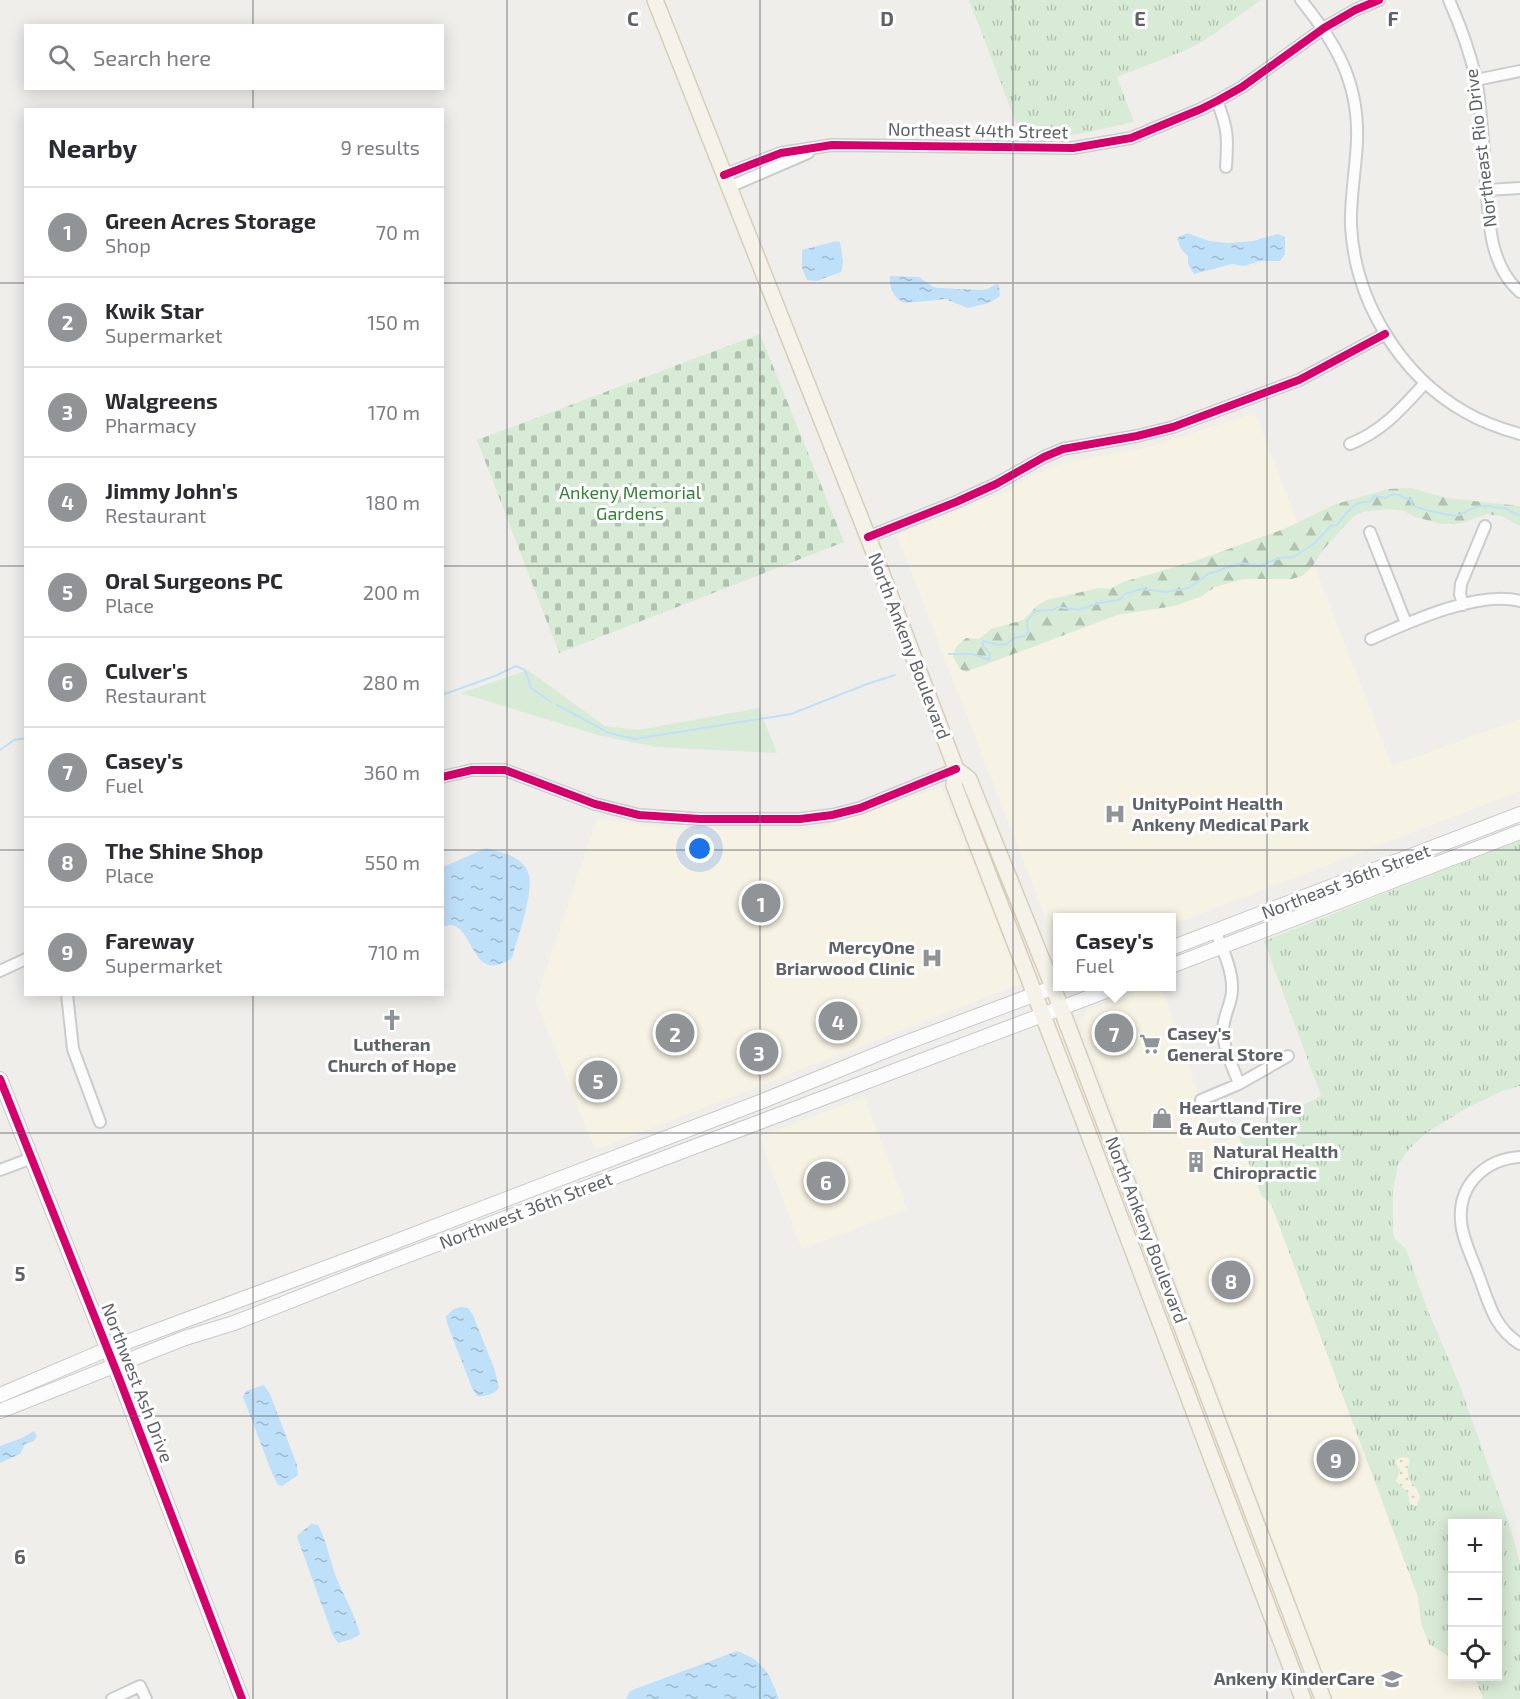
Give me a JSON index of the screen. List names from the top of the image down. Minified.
{"streets":{"main road":["North Ankeny Boulevard","Northeast 36th Street","Northwest 36th Street","Northwest Ash Drive"],"street":["Northeast 44th Street","Northeast Rio Drive"]},"crossings":[["Northeast 44th Street","North Ankeny Boulevard"],["North Ankeny Boulevard","Northwest 36th Street"],["Northwest 36th Street","Northwest Ash Drive"]],"parks":["Ankeny Memorial Gardens"],"places":{"hospital":["UnityPoint Health Ankeny Medical Park","MercyOne Briarwood Clinic"],"church":["Lutheran Church of Hope"],"supermarket":["Casey's General Store"],"shop":["Heartland Tire & Auto Center"],"building":["Natural Health Chiropractic"],"school or university":["Ankeny KinderCare"]},"page":{"search":"Search here","heading":["Nearby","9 results"],"list":[{"mark":"1","name":"Green Acres Storage","note":"Shop","value":"70 m"},{"mark":"2","name":"Kwik Star","note":"Supermarket","value":"150 m"},{"mark":"3","name":"Walgreens","note":"Pharmacy","value":"170 m"},{"mark":"4","name":"Jimmy John's","note":"Restaurant","value":"180 m"},{"mark":"5","name":"Oral Surgeons PC","note":"Place","value":"200 m"},{"mark":"6","name":"Culver's","note":"Restaurant","value":"280 m"},{"mark":"7","name":"Casey's","note":"Fuel","value":"360 m"},{"mark":"8","name":"The Shine Shop","note":"Place","value":"550 m"},{"mark":"9","name":"Fareway","note":"Supermarket","value":"710 m"}],"pins":["1","4","2","7","3","5","6","8","9"],"popup":["Casey's","Fuel"],"map_buttons":["+","−"]},"grid":{"columns":["C","D","E","F"],"rows":["5","6"]}}
